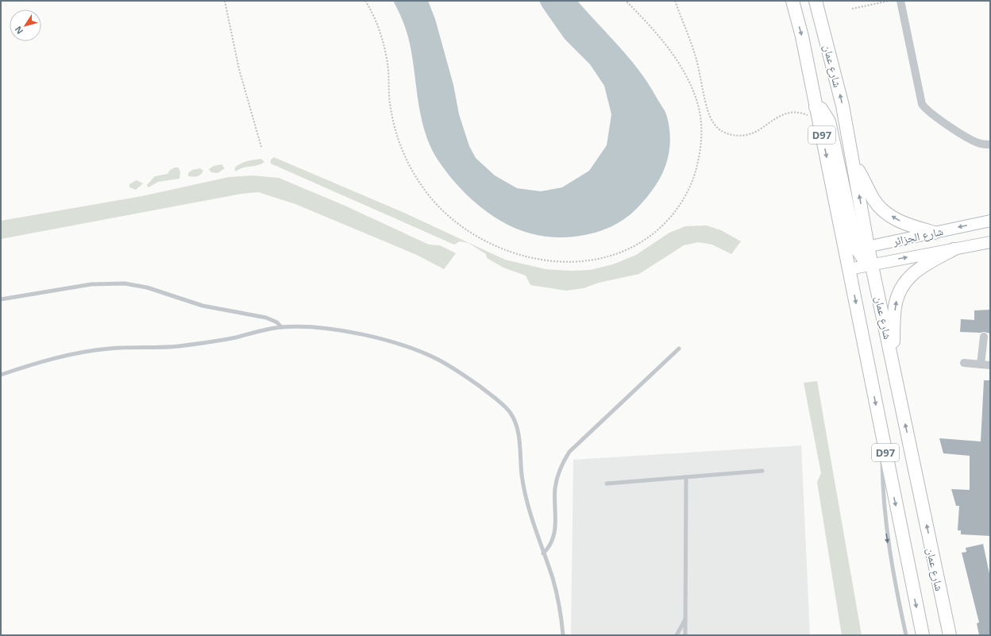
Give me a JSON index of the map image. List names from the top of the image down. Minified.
{"streets":{"main road":["شارع عمان","D97","شارع الجزائر"]},"crossings":[["شارع عمان","شارع الجزائر"]],"north":"bottom left"}
